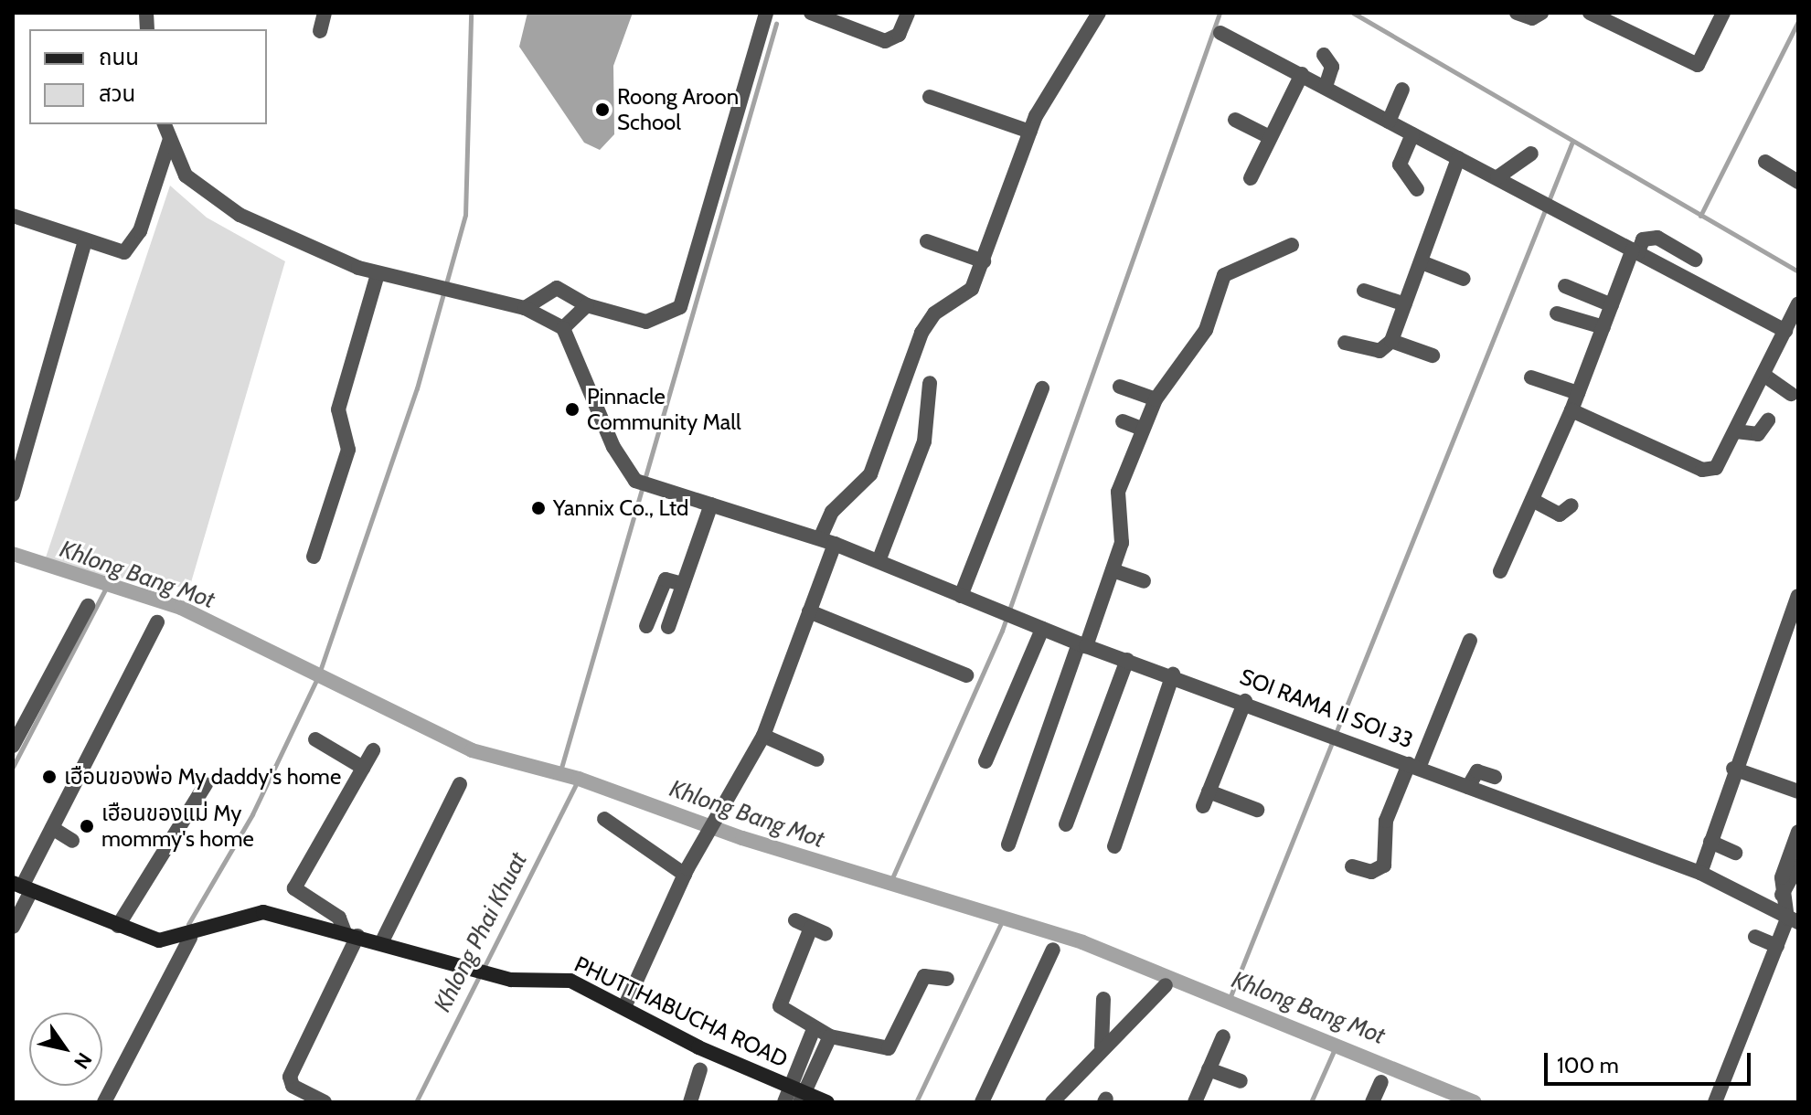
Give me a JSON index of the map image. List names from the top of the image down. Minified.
{"streets":{"main road":["PHUTTHABUCHA ROAD"],"street":["SOI RAMA II SOI 33"]},"water":["Khlong Bang Mot","Khlong Phai Khuat"],"places":["Roong Aroon School","Pinnacle Community Mall","Yannix Co., Ltd","เฮือนของพ่อ My daddy's home","เฮือนของแม่ My mommy's home"],"legend":["ถนน","สวน"],"scale_bar":"100 m","north":"bottom right"}
